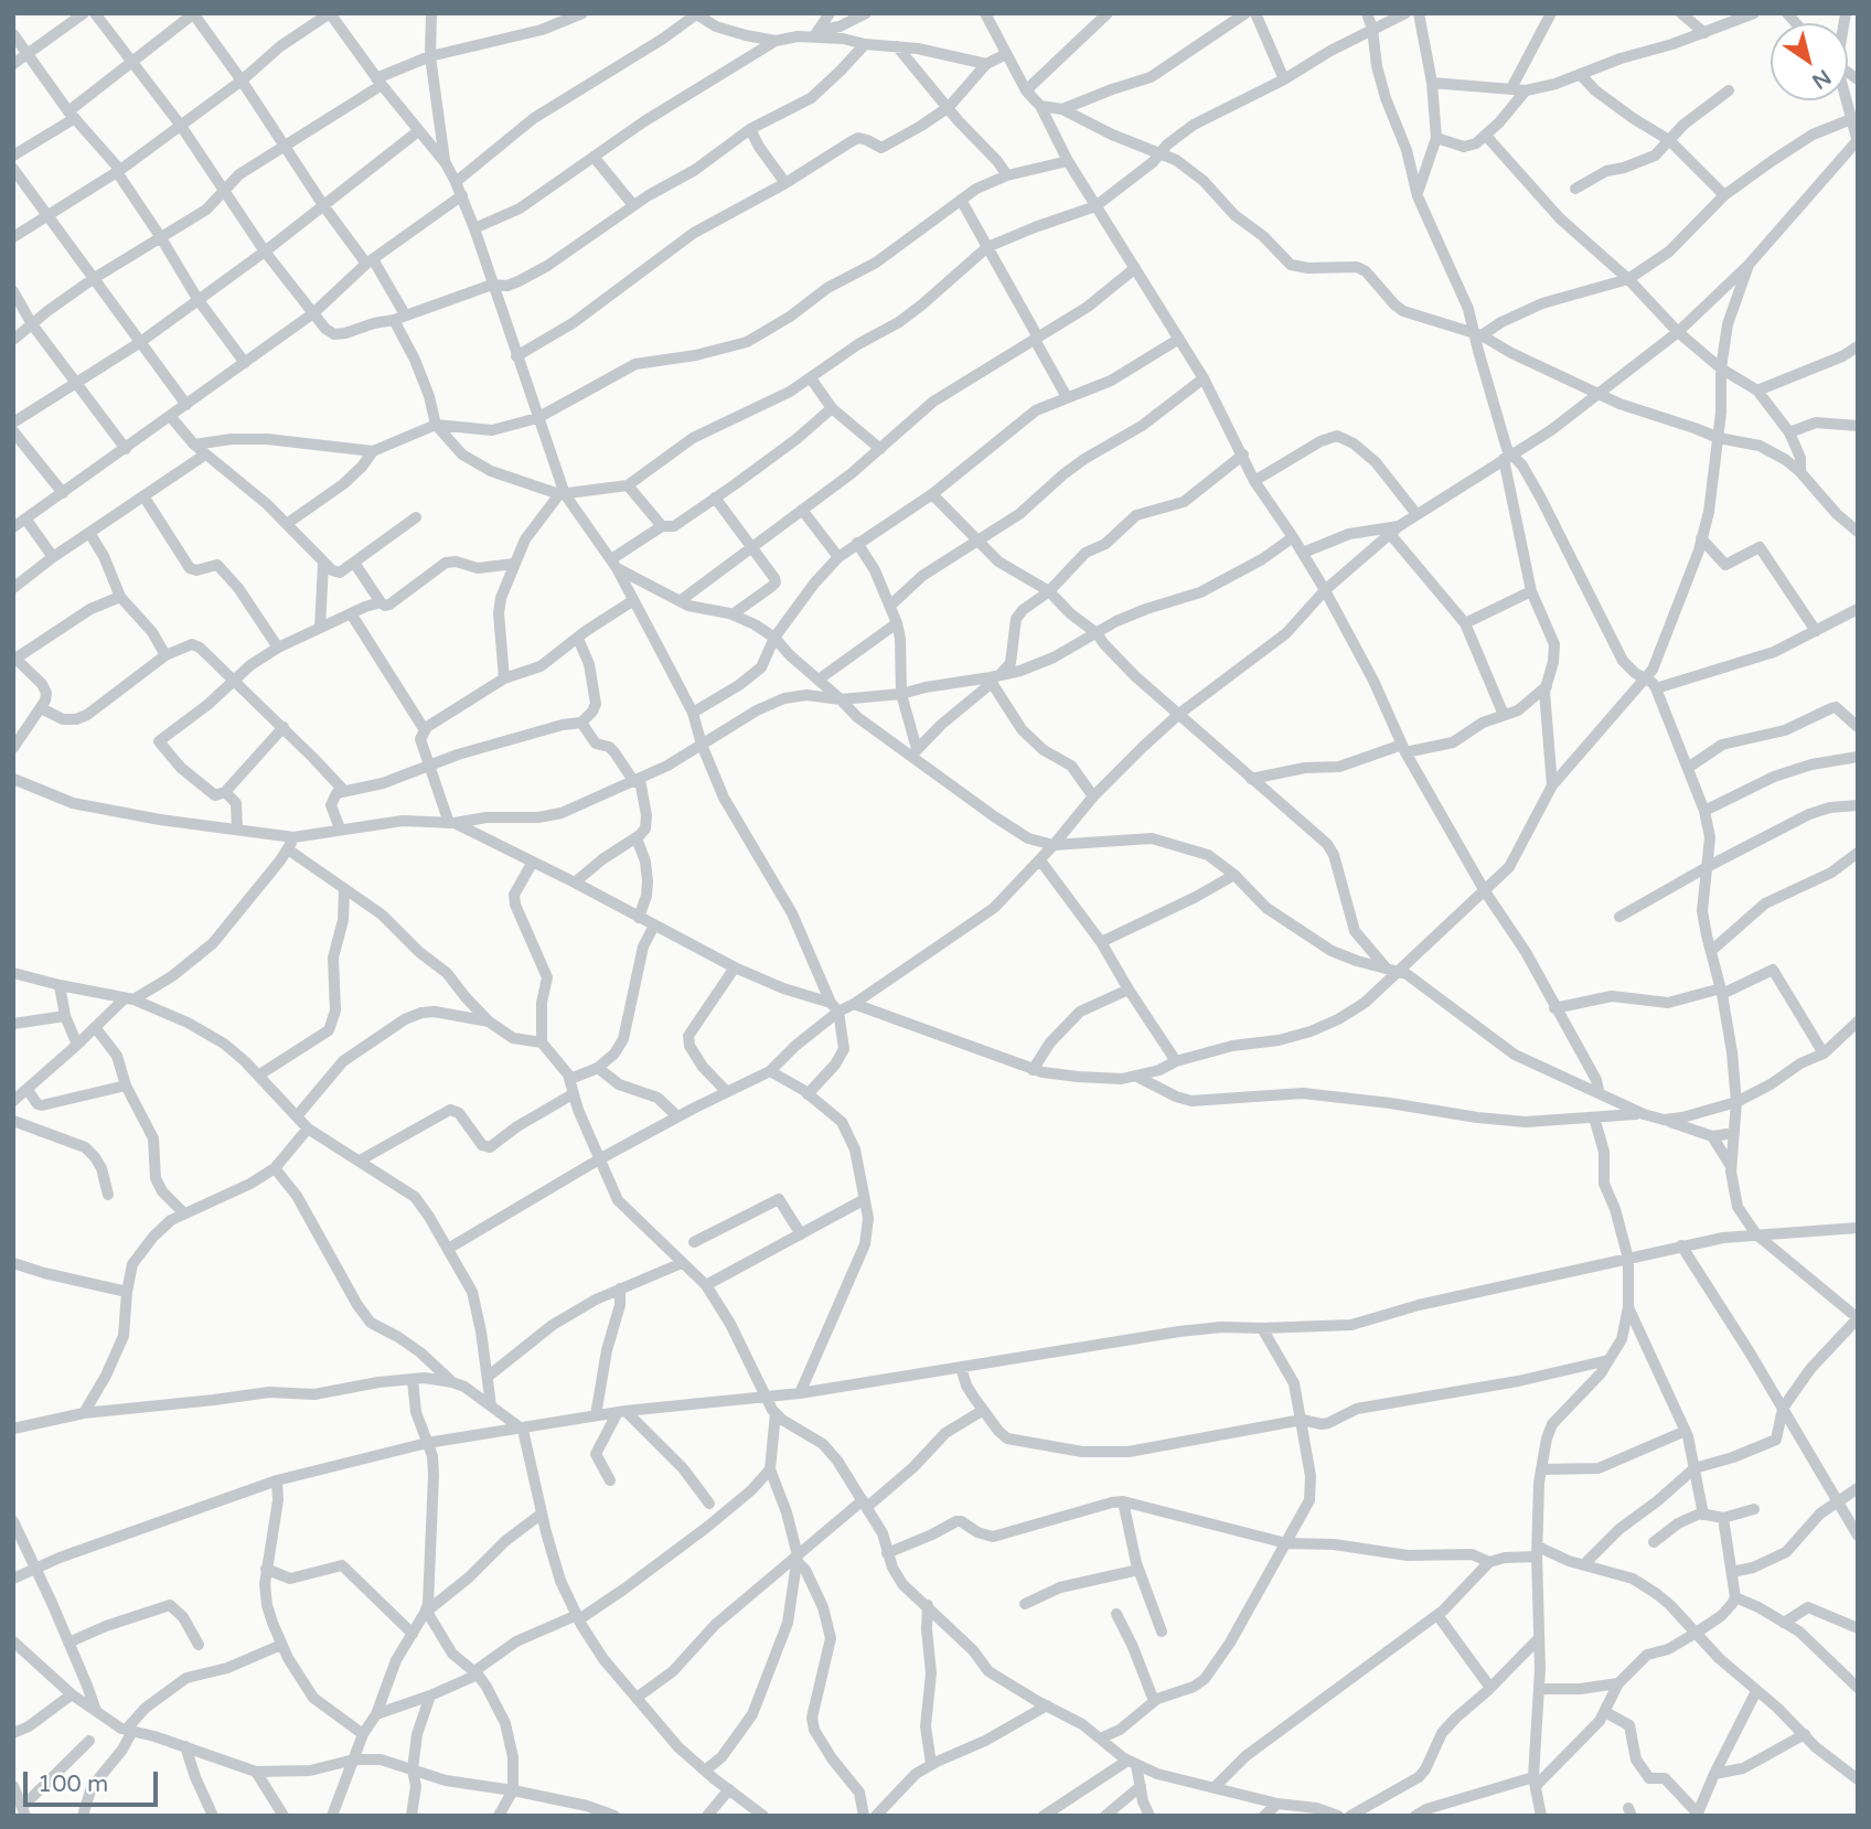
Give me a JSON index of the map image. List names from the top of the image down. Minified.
{"scale_bar":"100 m","north":"bottom right"}
